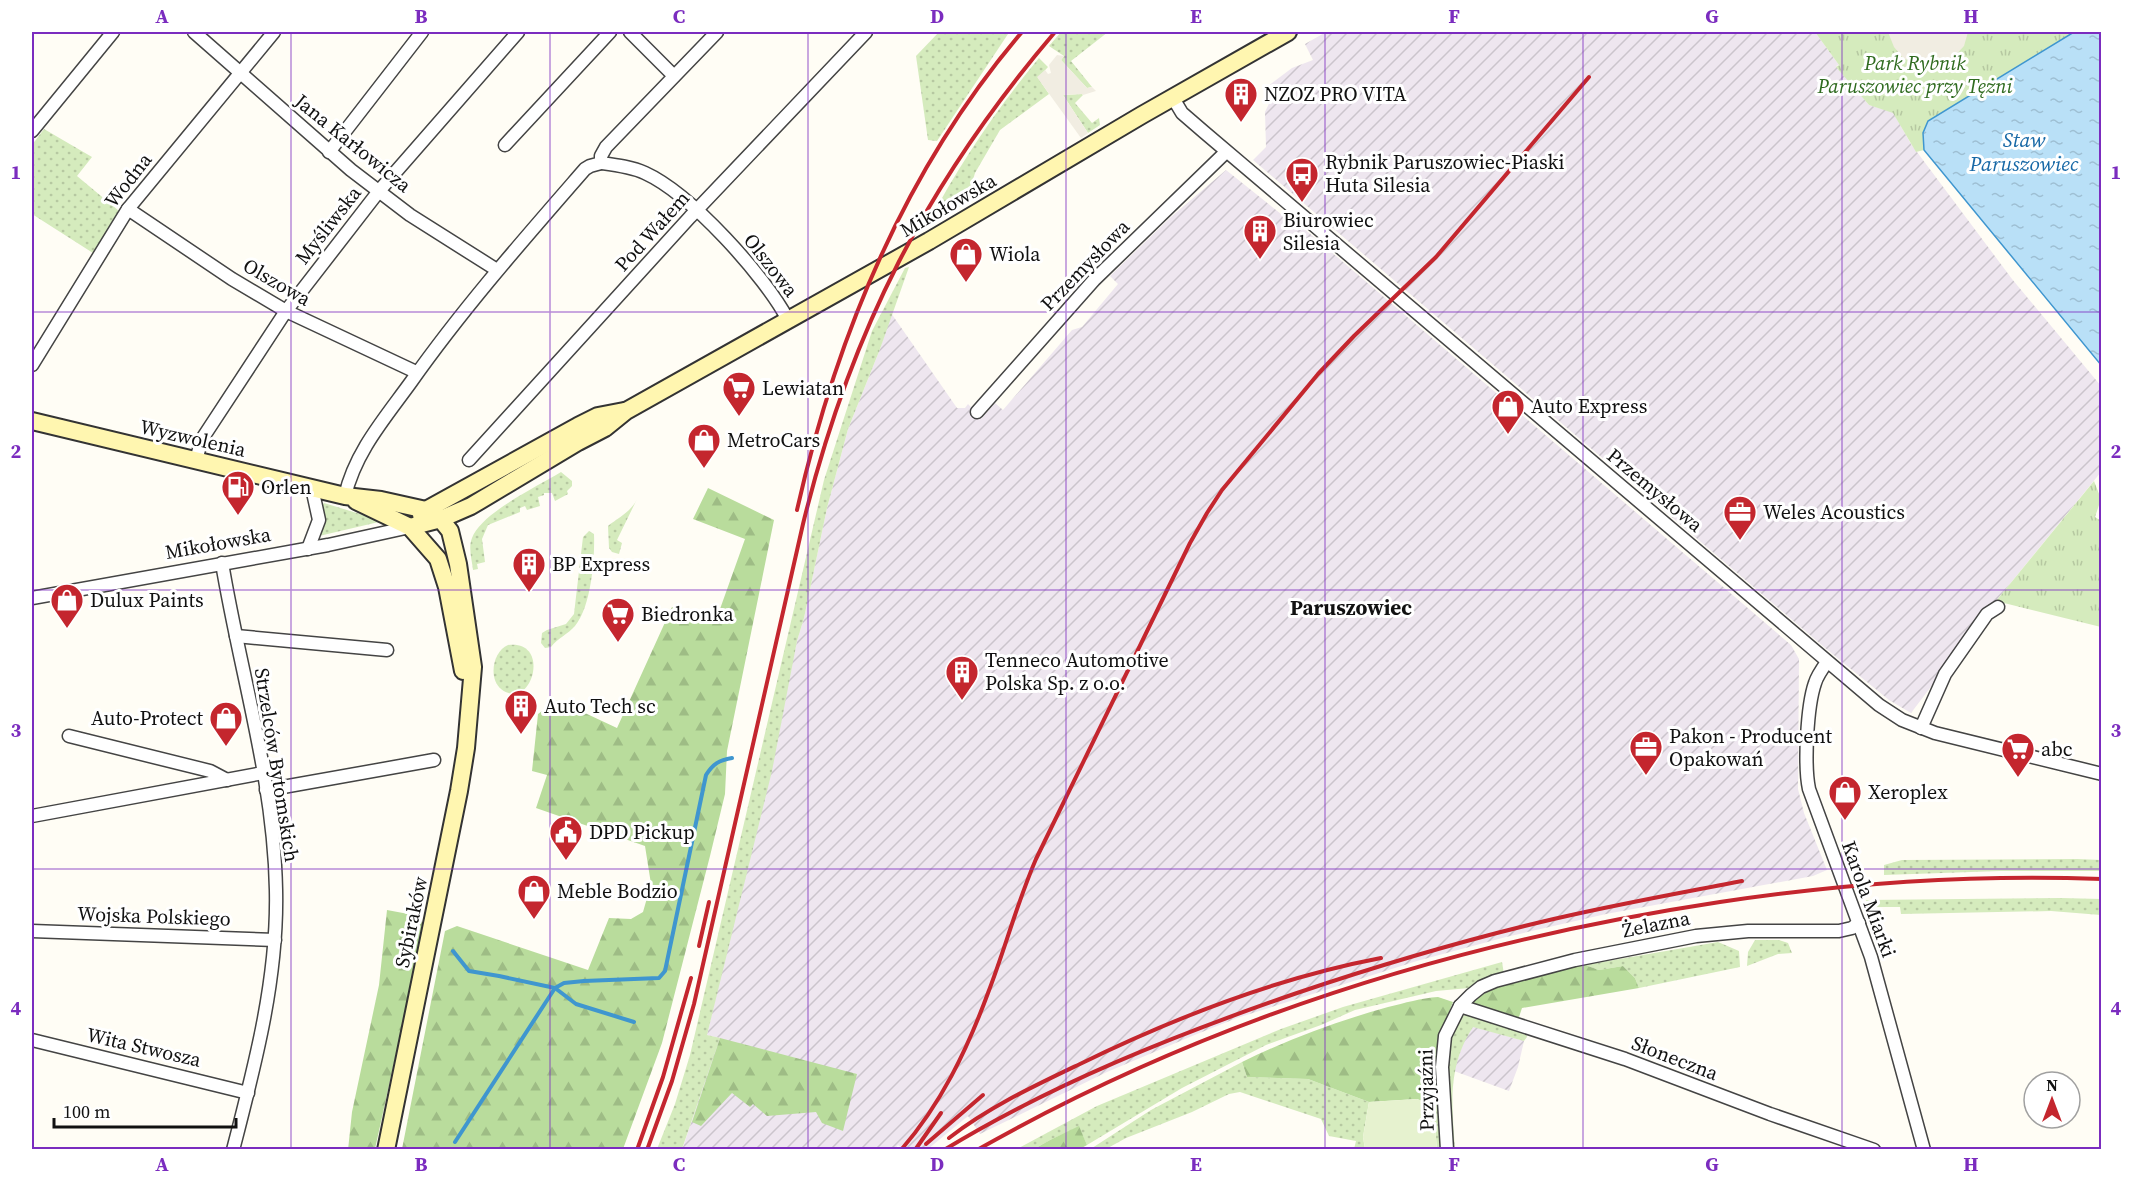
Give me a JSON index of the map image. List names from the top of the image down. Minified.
{"streets":{"main road":["Mikołowska","Wyzwolenia","Sybiraków"],"street":["Jana Karłowicza","Wodna","Myśliwska","Pod Wałem","Olszowa","Przemysłowa","Strzelców Bytomskich","Karola Miarki","Wojska Polskiego","Żelazna","Wita Stwosza","Słoneczna","Przyjaźni"]},"crossings":[["Jana Karłowicza","Wodna"],["Jana Karłowicza","Myśliwska"],["Wodna","Olszowa"],["Mikołowska","Olszowa"],["Mikołowska","Przemysłowa"],["Mikołowska","Wyzwolenia"],["Mikołowska","Strzelców Bytomskich"],["Mikołowska","Sybiraków"],["Myśliwska","Olszowa"],["Myśliwska","Wyzwolenia"],["Pod Wałem","Olszowa"],["Przemysłowa","Karola Miarki"],["Wyzwolenia","Sybiraków"],["Strzelców Bytomskich","Wojska Polskiego"],["Strzelców Bytomskich","Wita Stwosza"],["Karola Miarki","Żelazna"],["Żelazna","Słoneczna"],["Żelazna","Przyjaźni"],["Słoneczna","Przyjaźni"]],"districts":["Paruszowiec"],"water":["Staw Paruszowiec"],"parks":["Park Rybnik Paruszowiec przy Tężni"],"places":{"building":["NZOZ PRO VITA","Biurowiec Silesia","BP Express","Tenneco Automotive Polska Sp. z o.o.","Auto Tech sc"],"bus stop":["Rybnik Paruszowiec-Piaski Huta Silesia"],"shop":["Wiola","Auto Express","MetroCars","Dulux Paints","Auto-Protect","Xeroplex","Meble Bodzio"],"supermarket":["Lewiatan","Biedronka","abc"],"fuel station":["Orlen"],"office":["Weles Acoustics","Pakon - Producent Opakowań"],"public building":["DPD Pickup"]},"scale_bar":"100 m","north":"top","grid":{"columns":["A","B","C","D","E","F","G","H"],"rows":["1","2","3","4"]}}
